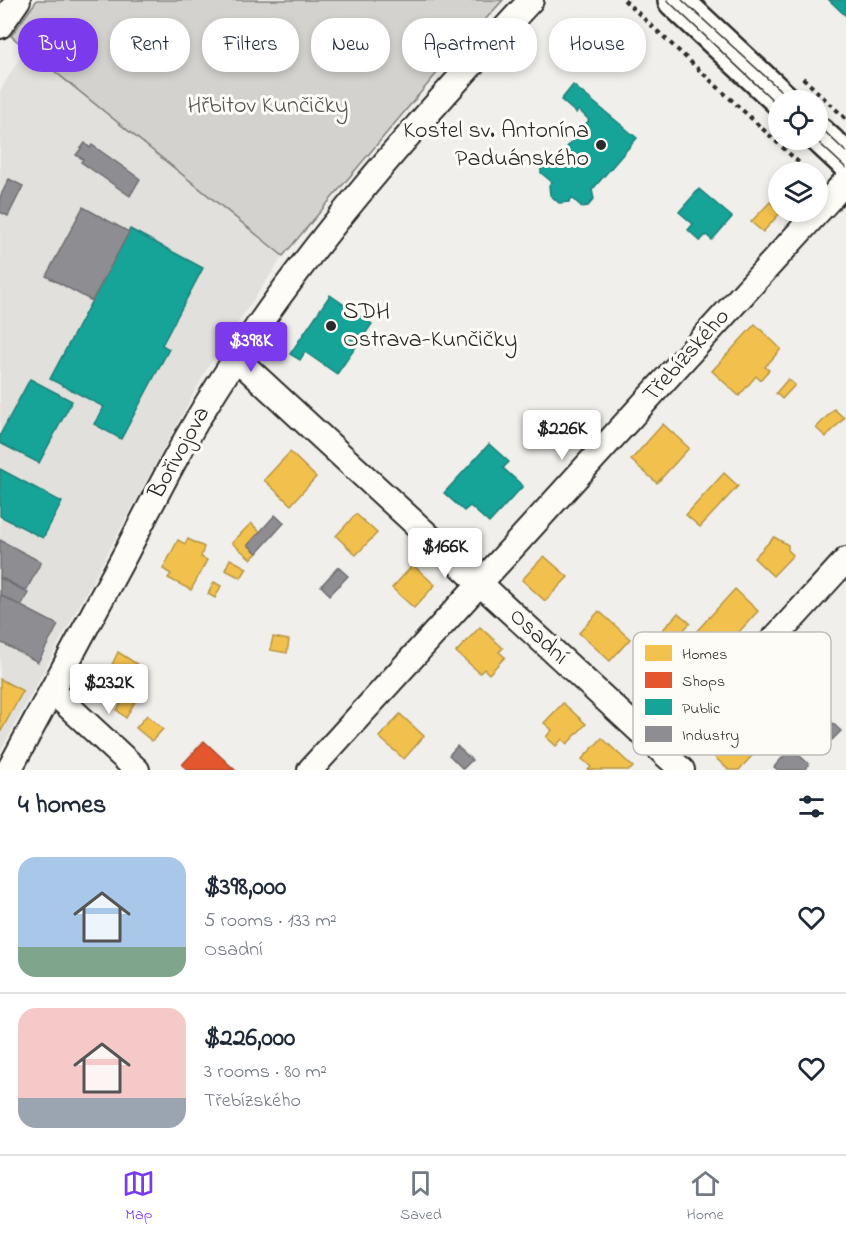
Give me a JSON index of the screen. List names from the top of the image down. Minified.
{"streets":{"street":["Třebízského","Bořivojova","Osadní"]},"crossings":[["Třebízského","Osadní"],["Bořivojova","Osadní"]],"parks":["Hřbitov Kunčičky"],"places":["Kostel sv. Antonína Paduánského","SDH Ostrava-Kunčičky"],"legend":["Homes","Shops","Public","Industry"],"page":{"chip":["Buy","Rent","Filters","New","Apartment","House"],"price":["$398K","$226K","$166K","$232K"],"heading":"4 homes","list":[{"name":"$398,000","note":"5 rooms · 133 m² · Osadní"},{"name":"$226,000","note":"3 rooms · 80 m² · Třebízského"}],"tabs":["Map","Saved","Home"]}}
